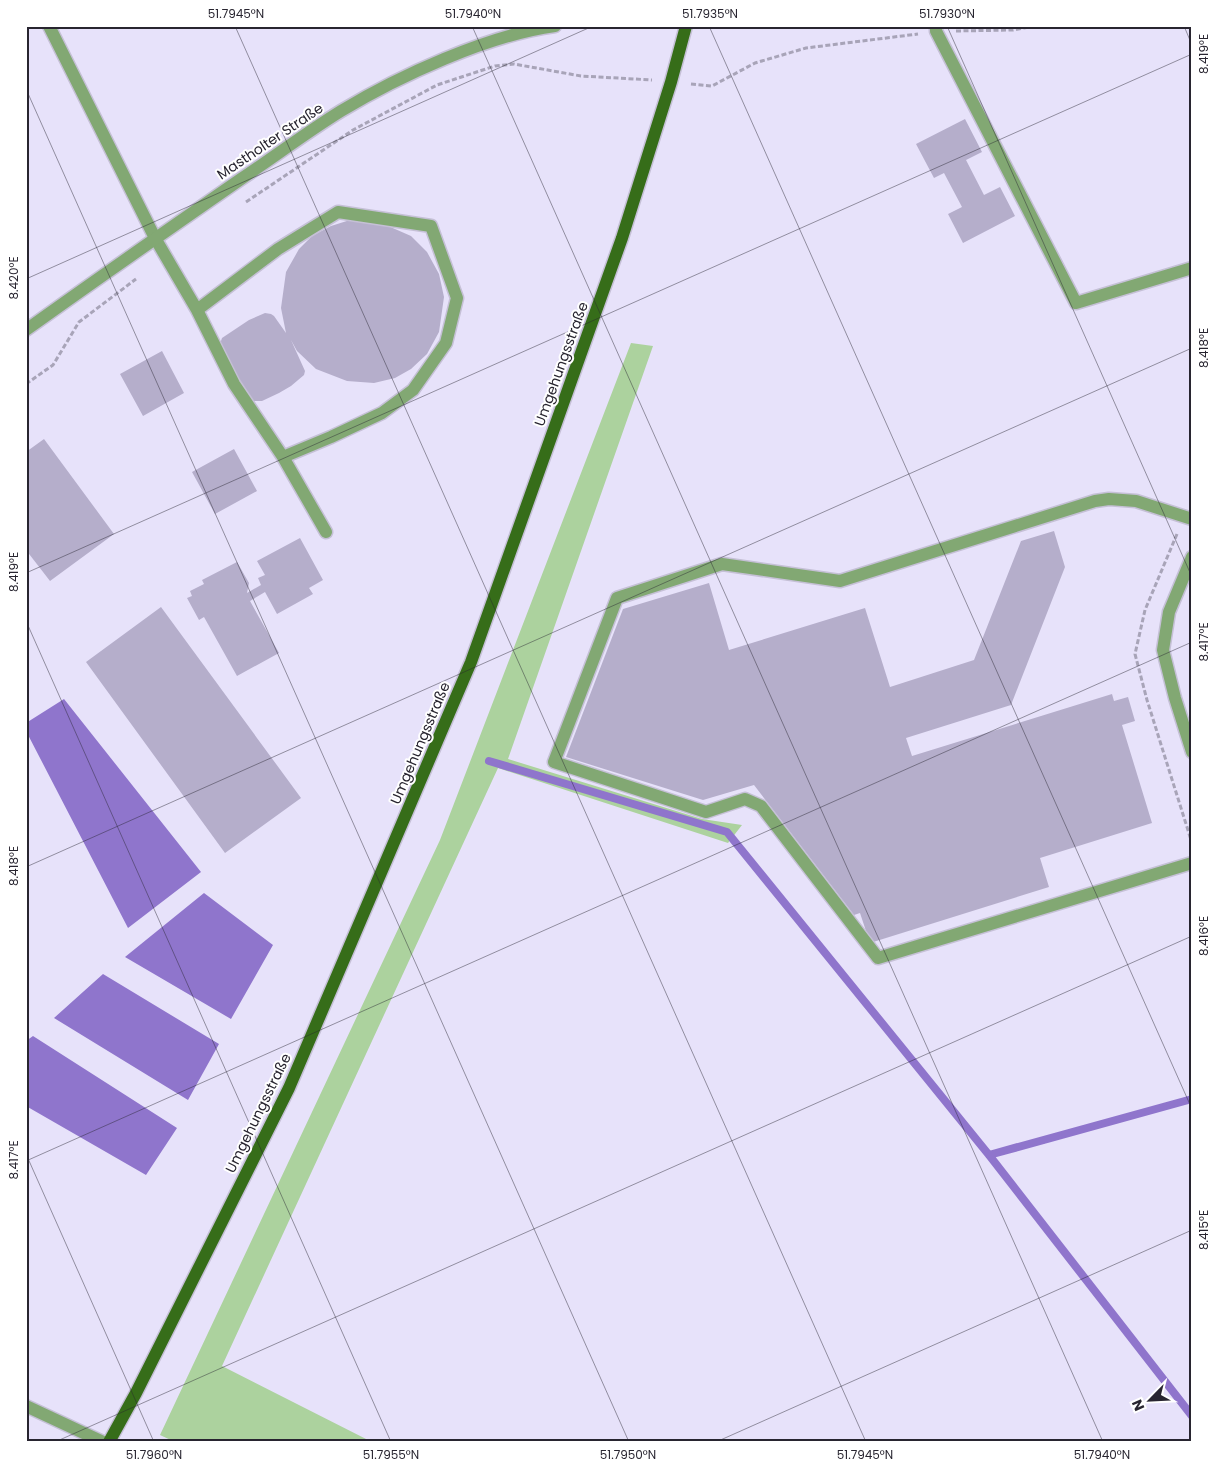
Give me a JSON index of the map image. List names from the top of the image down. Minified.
{"streets":{"main road":["Umgehungsstraße"],"street":["Mastholter Straße"]},"north":"bottom left","coordinates":["51.7945°N","51.7940°N","51.7935°N","51.7930°N","8.419°E","8.420°E","8.418°E","8.417°E","8.416°E","8.415°E","51.7960°N","51.7955°N","51.7950°N"]}
